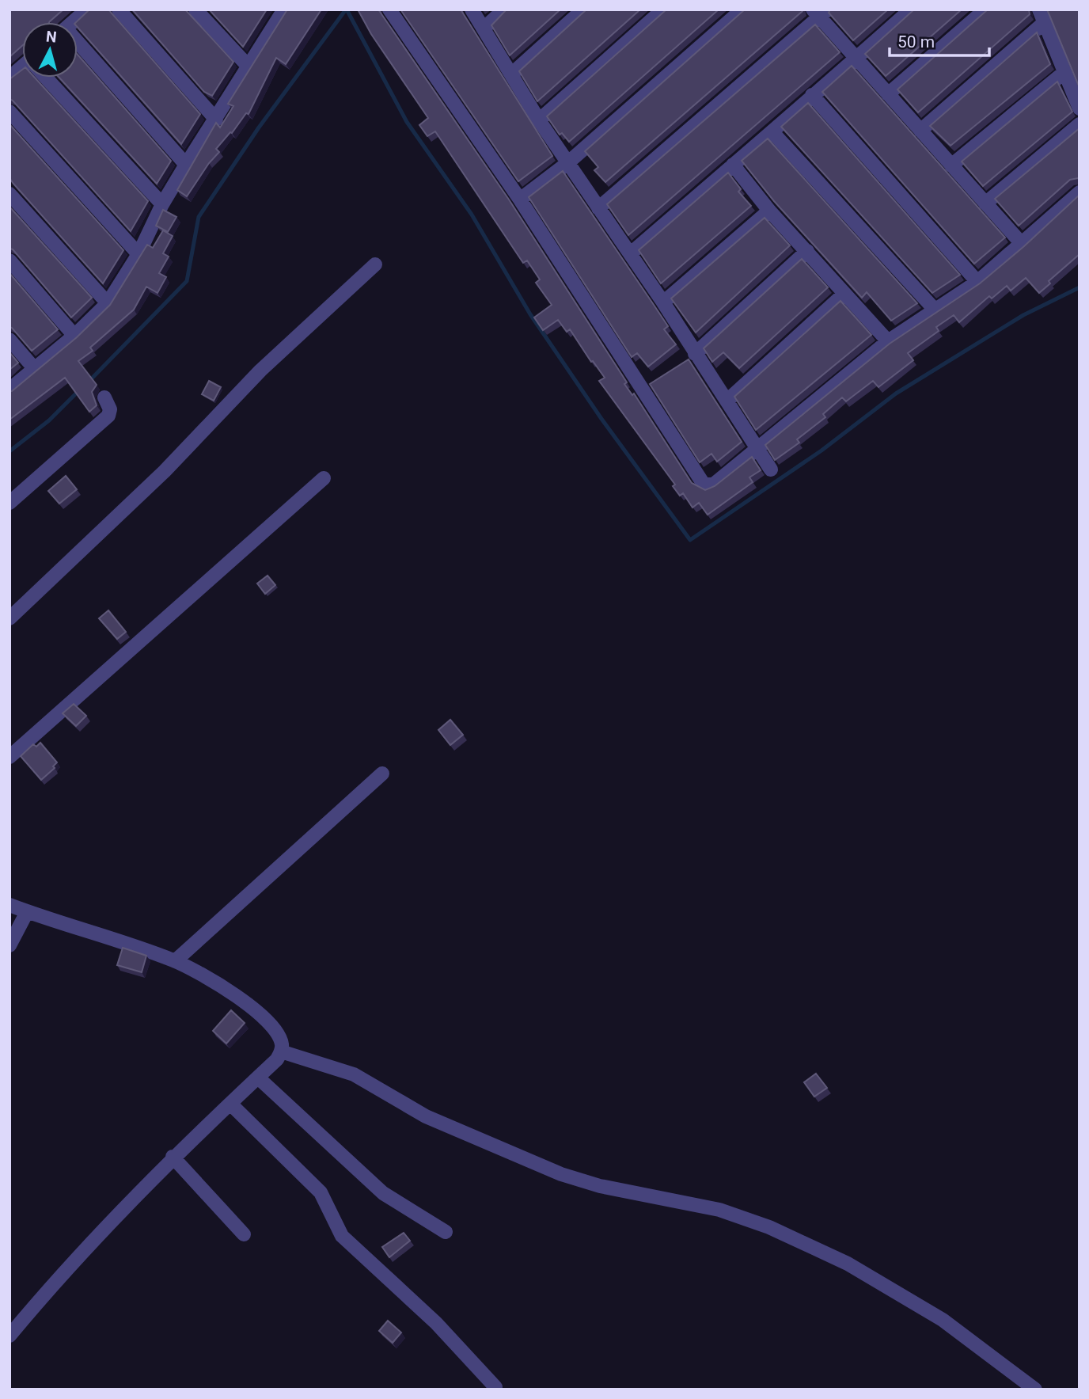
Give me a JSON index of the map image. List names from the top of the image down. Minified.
{"scale_bar":"50 m","north":"top"}
